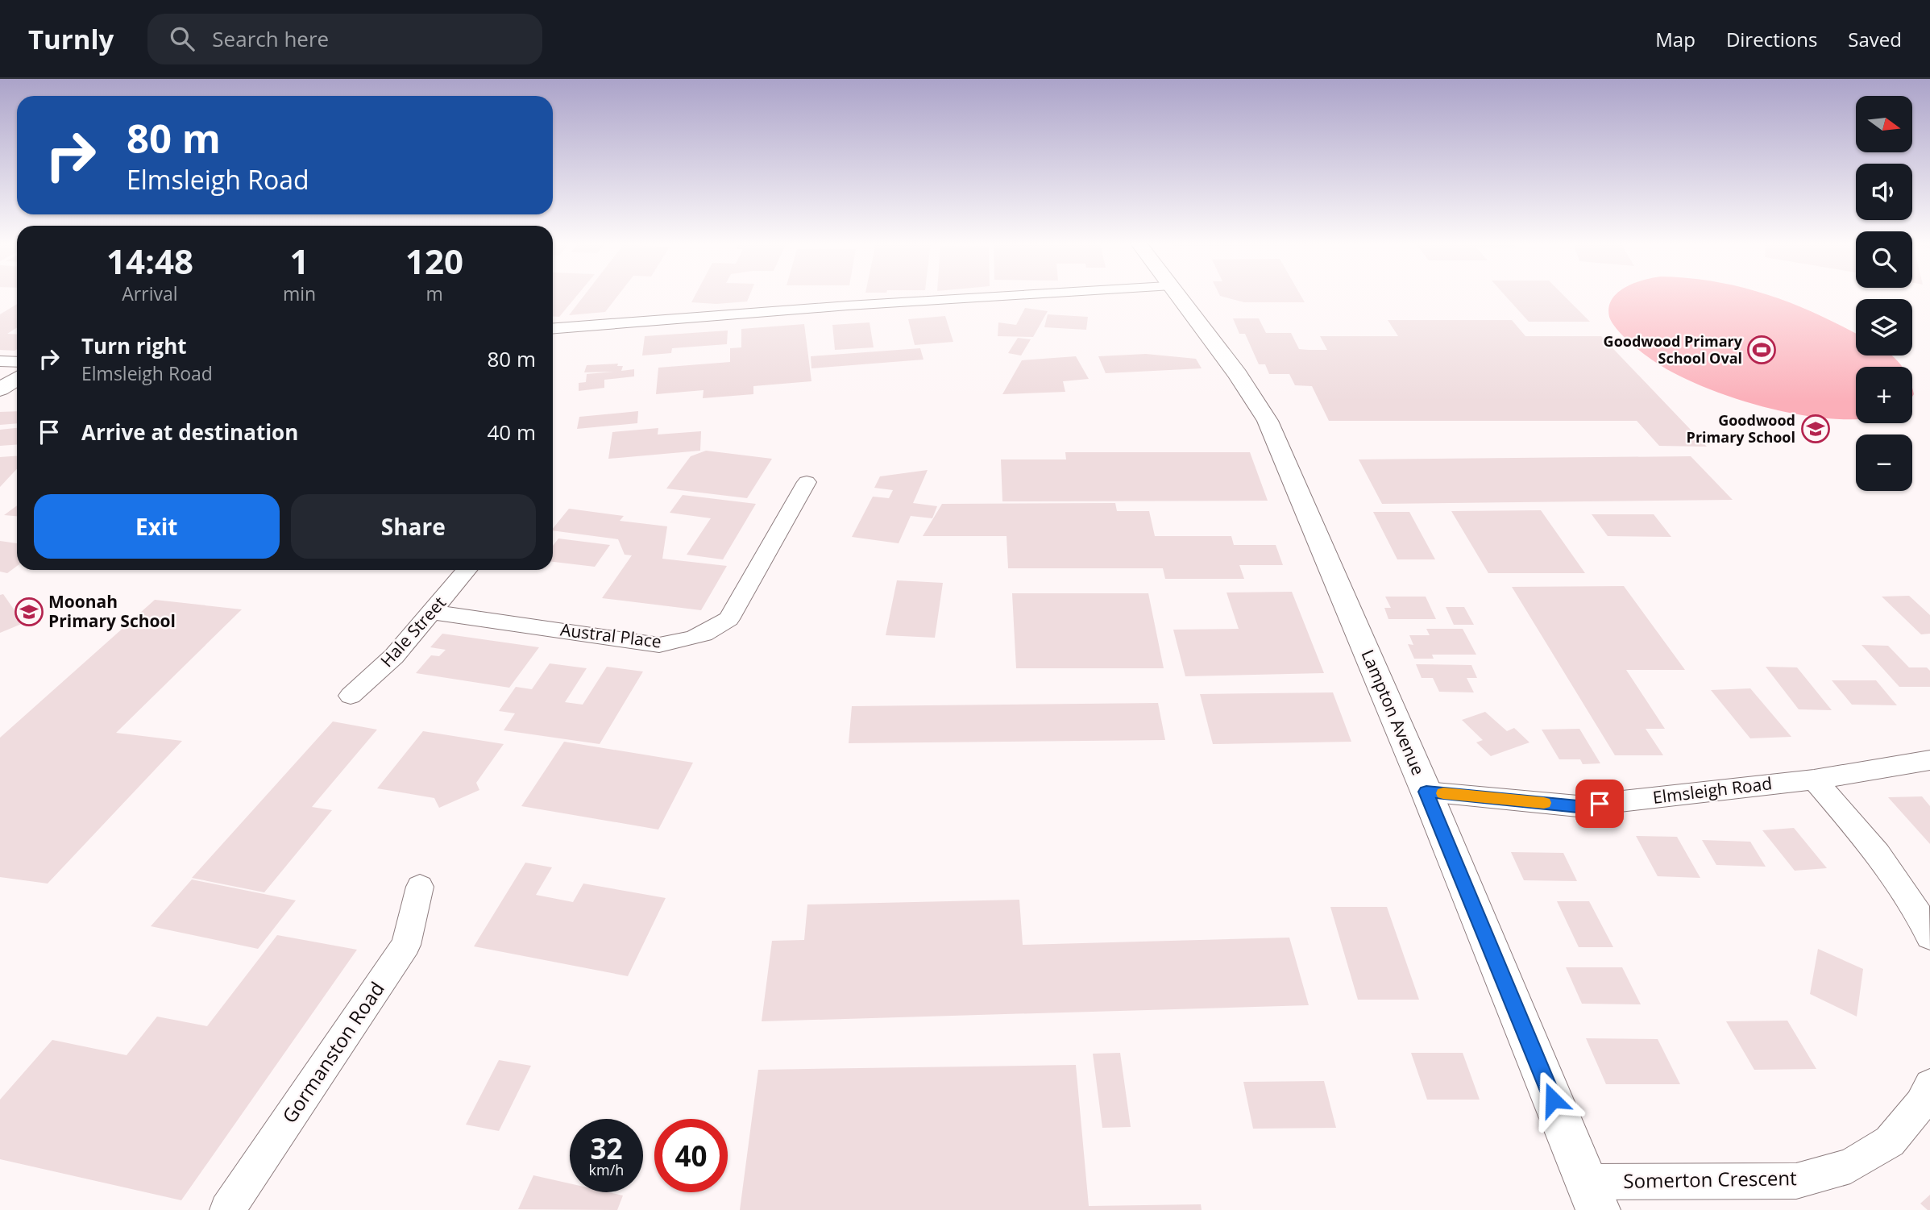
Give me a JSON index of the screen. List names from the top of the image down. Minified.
{"streets":{"street":["Hale Street","Austral Place","Lampton Avenue","Elmsleigh Road","Gormanston Road","Somerton Crescent"]},"crossings":[["Hale Street","Austral Place"],["Lampton Avenue","Elmsleigh Road"],["Lampton Avenue","Somerton Crescent"]],"places":{"sports":["Goodwood Primary School Oval"],"school or university":["Goodwood Primary School","Moonah Primary School"]},"north":"right","page":{"header":"Turnly","search":"Search here","nav":["Map","Directions","Saved"],"map_buttons":["+","−"],"turn":["80 m","Elmsleigh Road"],"eta":["14:48","Arrival","1","min","120","m"],"list":[{"name":"Turn right","note":"Elmsleigh Road","value":"80 m"},{"name":"Arrive at destination","value":"40 m"}],"buttons":["Exit","Share"],"speed":"32 km/h","limit":"40"}}
